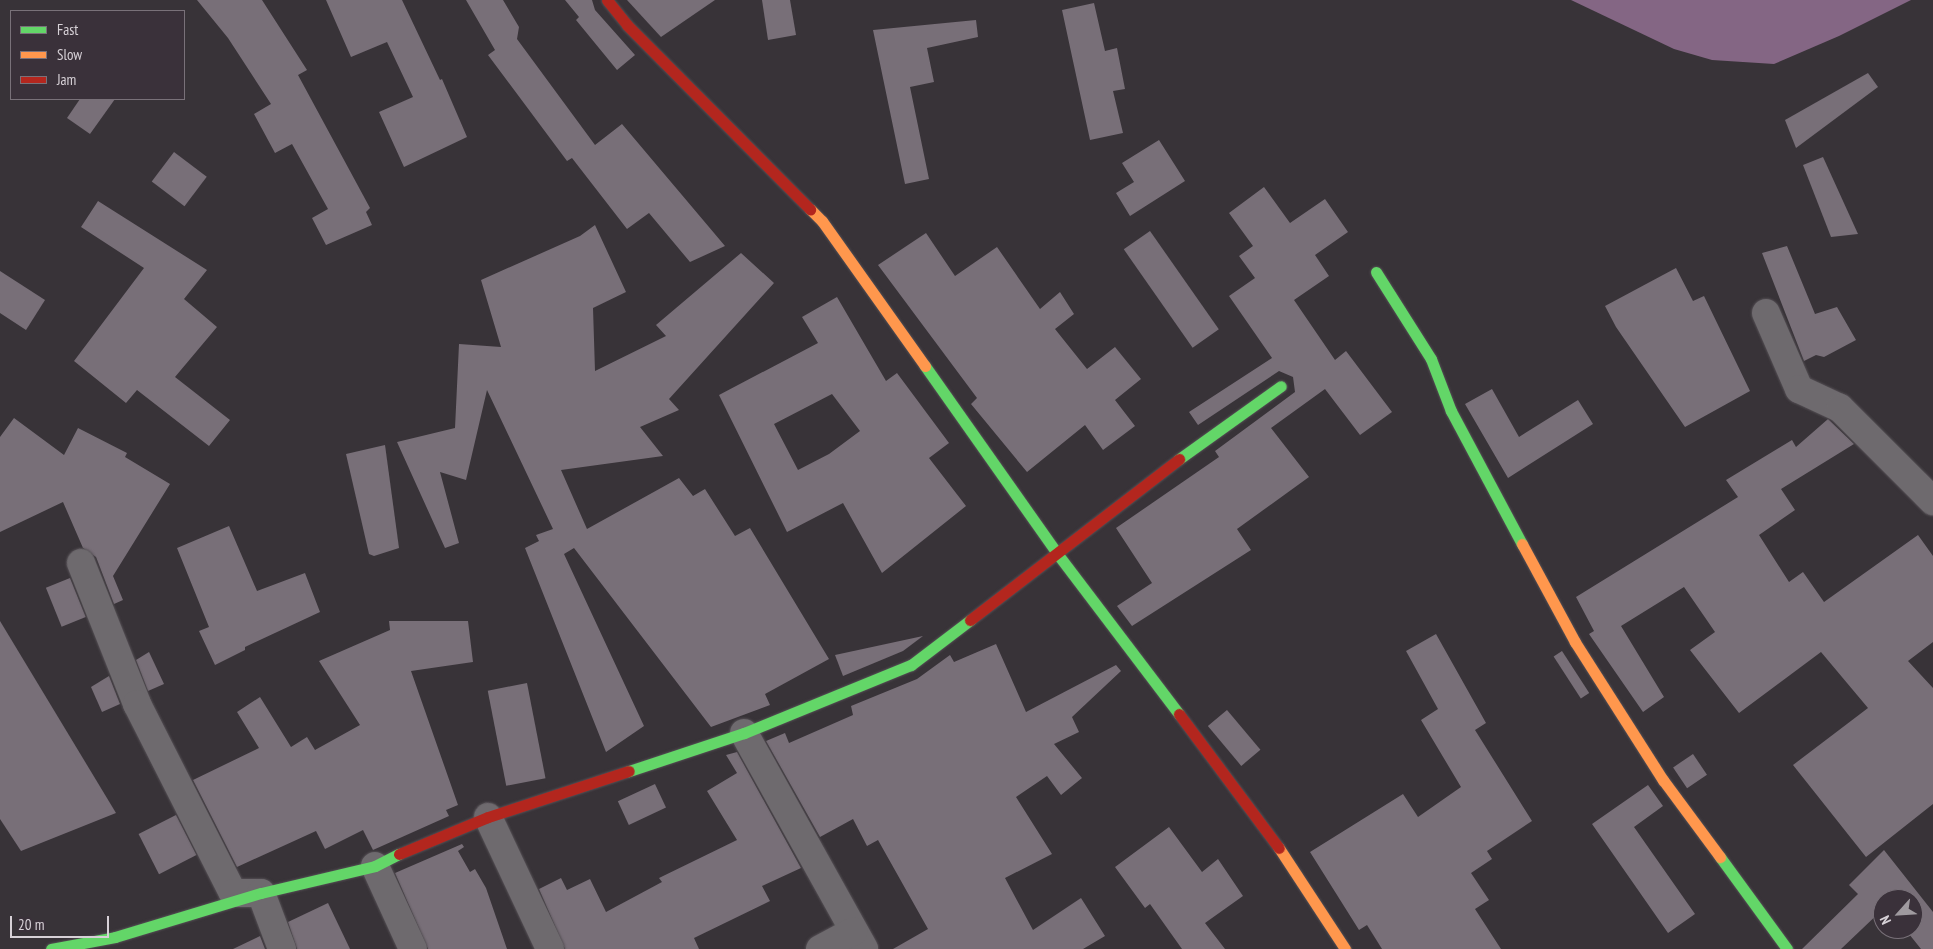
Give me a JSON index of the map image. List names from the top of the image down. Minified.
{"legend":["Fast","Slow","Jam"],"scale_bar":"20 m","north":"bottom left"}
